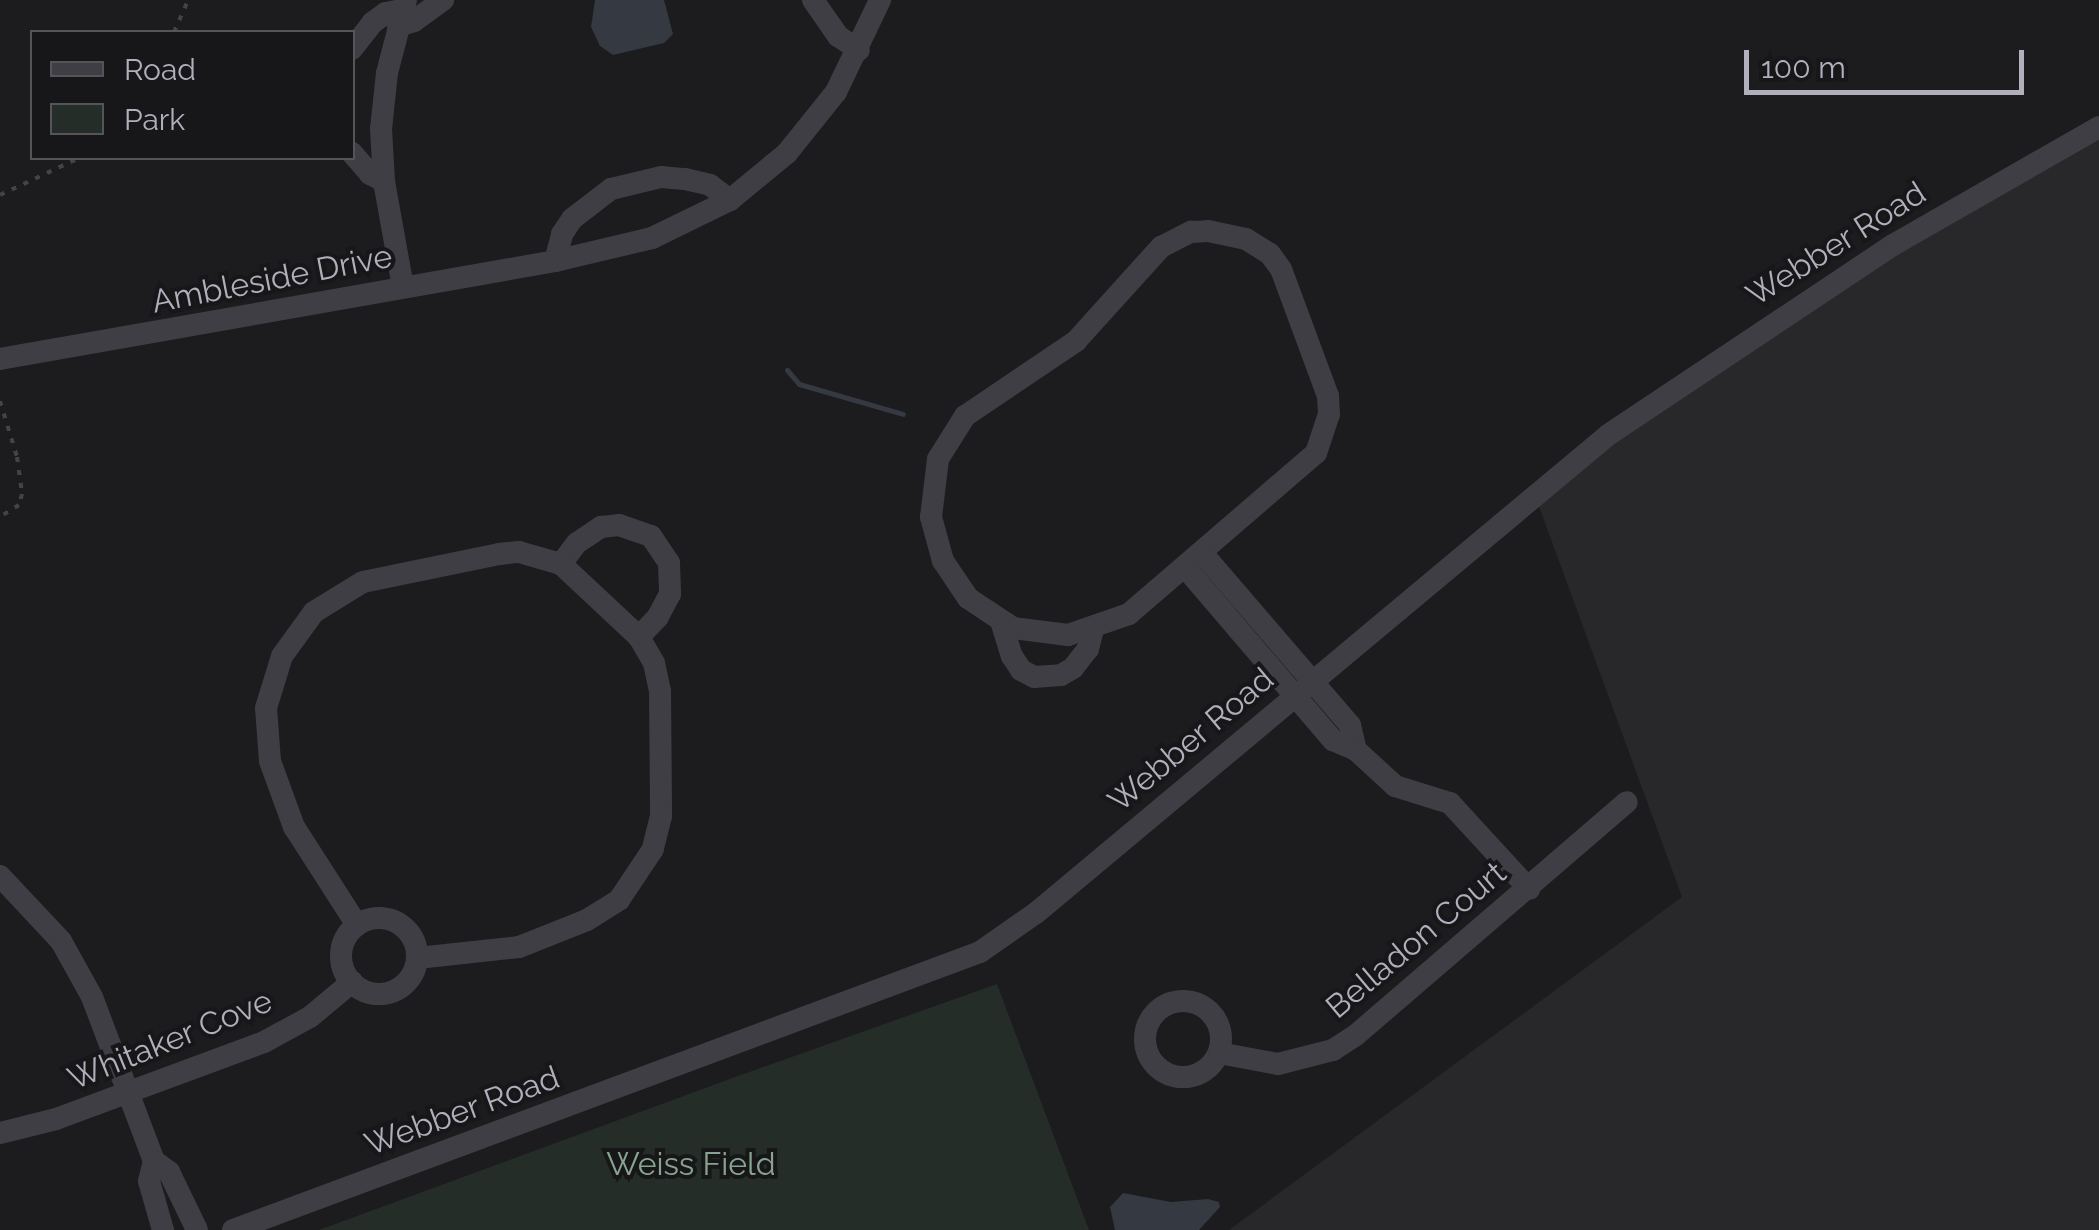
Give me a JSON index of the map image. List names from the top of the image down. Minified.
{"streets":{"street":["Webber Road","Ambleside Drive","Belladon Court","Whitaker Cove"]},"parks":["Weiss Field"],"legend":["Road","Park"],"scale_bar":"100 m"}
